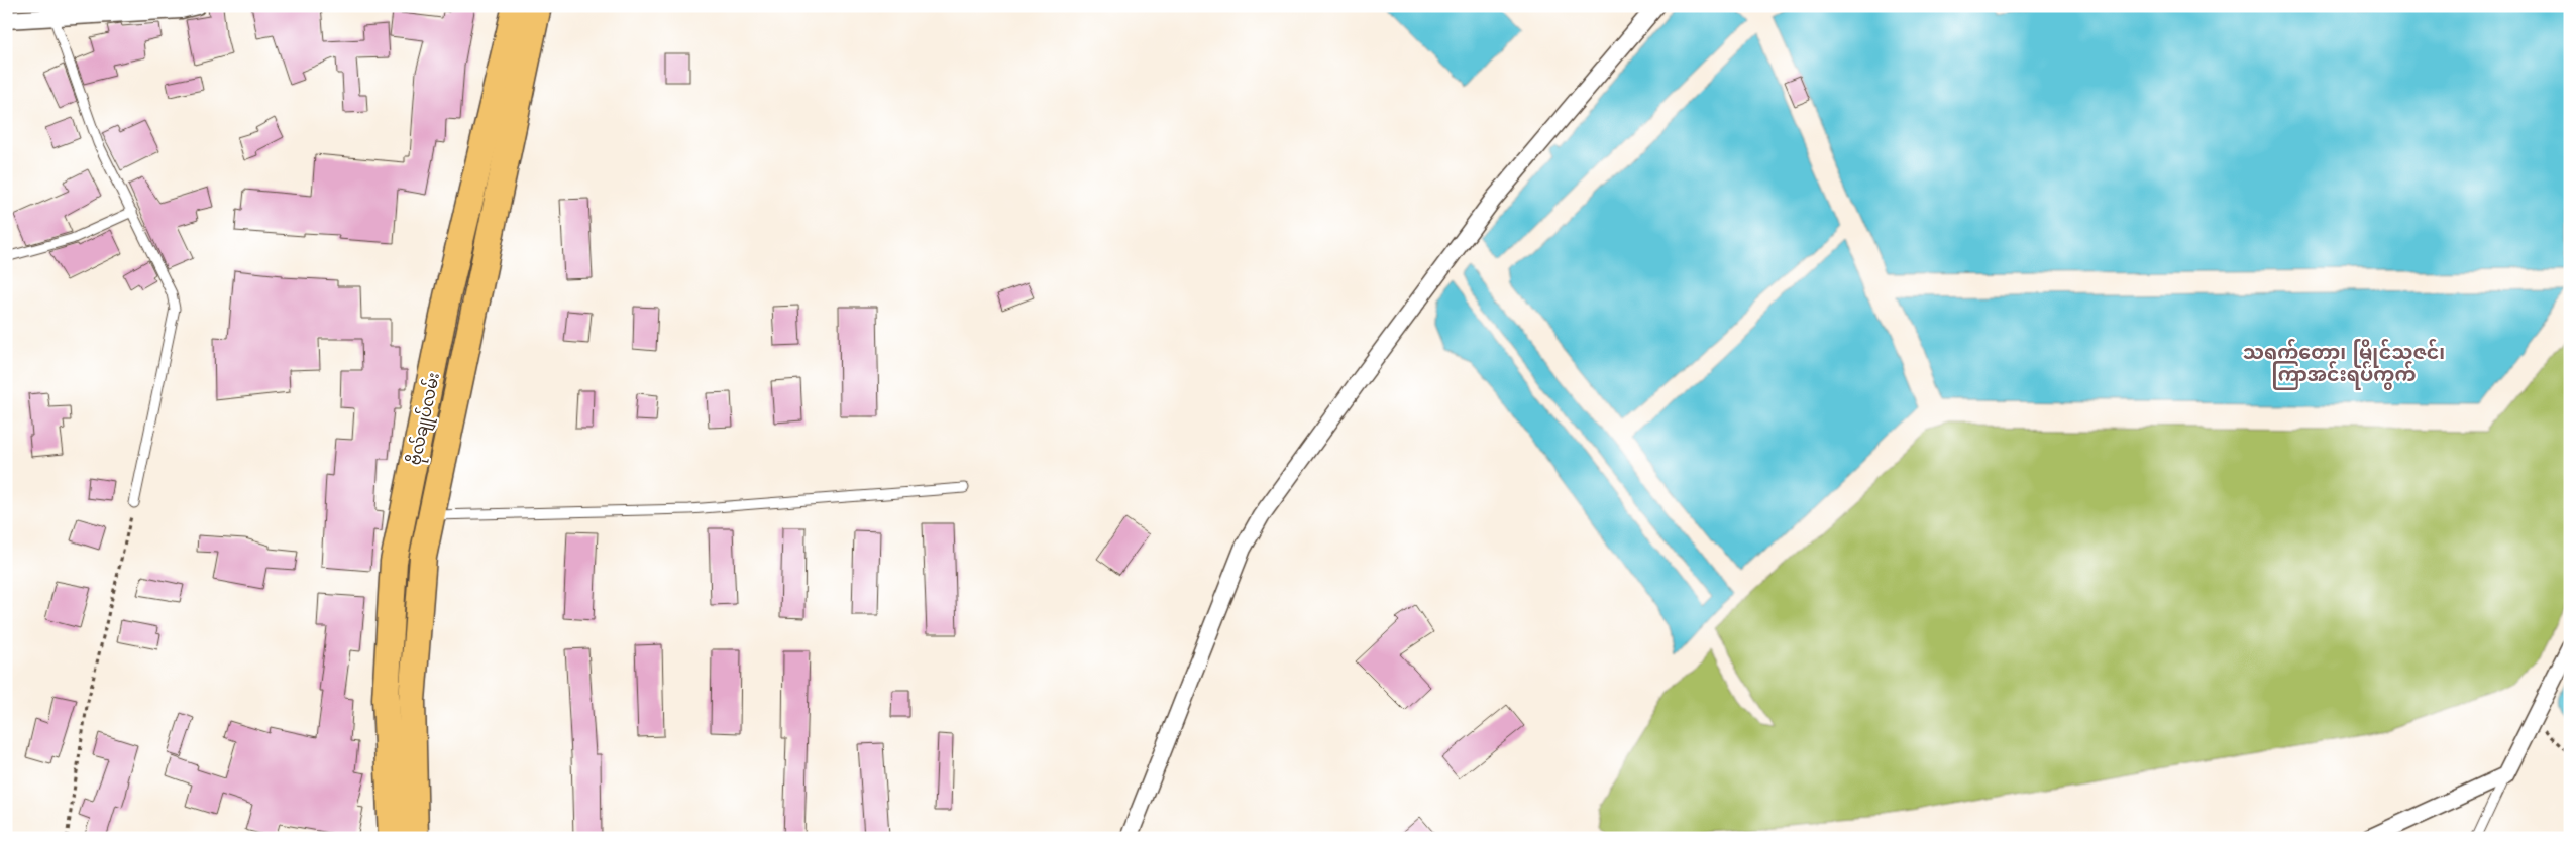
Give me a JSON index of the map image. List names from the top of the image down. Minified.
{"streets":{"main road":["ဗိုလ်ချုပ်လမ်း"]},"districts":["သရက်တော၊ မြိုင်သဇင်၊ ကြာအင်းရပ်ကွက်"]}
